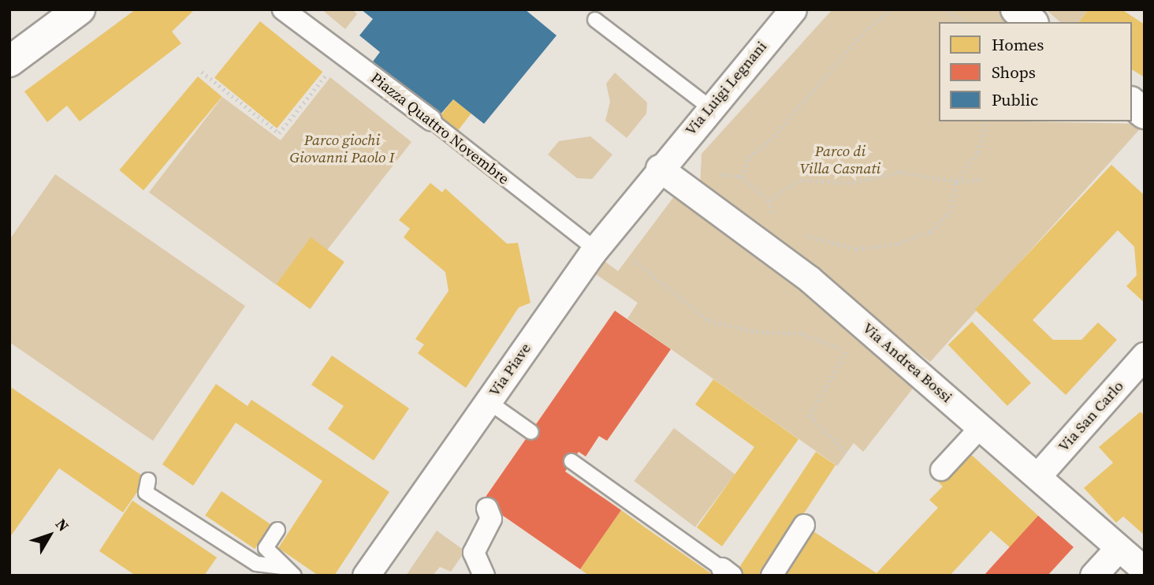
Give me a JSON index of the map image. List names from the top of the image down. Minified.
{"streets":{"street":["Via Luigi Legnani","Piazza Quattro Novembre","Via Andrea Bossi","Via Piave","Via San Carlo"]},"crossings":[["Via Luigi Legnani","Via Andrea Bossi"],["Via Luigi Legnani","Via Piave"],["Piazza Quattro Novembre","Via Piave"],["Via Andrea Bossi","Via Piave"],["Via Andrea Bossi","Via San Carlo"]],"parks":["Parco giochi Giovanni Paolo I","Parco di Villa Casnati"],"legend":["Homes","Shops","Public"],"north":"top right"}
